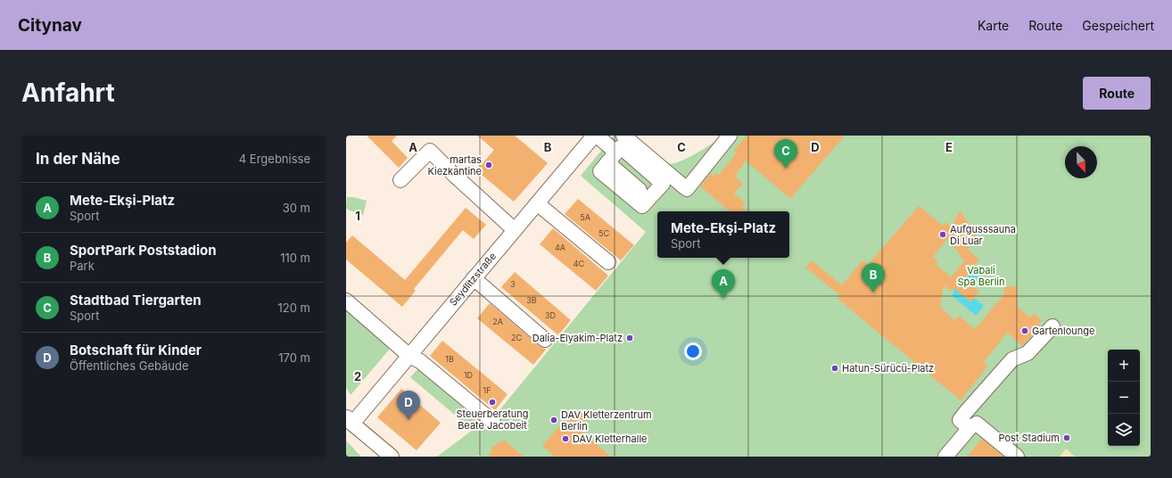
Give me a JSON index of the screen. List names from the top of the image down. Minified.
{"streets":{"street":["Seydlitzstraße"]},"parks":["Vabali Spa Berlin"],"places":["martas Kiezkantine","Aufgusssauna Di Luar","Gartenlounge","Dalia-Elyakim-Platz","Hatun-Sürücü-Platz","Steuerberatung Beate Jacobeit","DAV Kletterzentrum Berlin","Post Stadium","DAV Kletterhalle"],"house_numbers":["5A","5C","4A","4C","3","3B","3D","2A","2C","1B","1D","1F"],"north":"bottom right","page":{"header":"Citynav","nav":["Karte","Route","Gespeichert"],"buttons":"Route","title":"Anfahrt","heading":["In der Nähe","4 Ergebnisse"],"pins":["C","B","A","D"],"list":[{"mark":"A","name":"Mete-Ekşi-Platz","note":"Sport","value":"30 m"},{"mark":"B","name":"SportPark Poststadion","note":"Park","value":"110 m"},{"mark":"C","name":"Stadtbad Tiergarten","note":"Sport","value":"120 m"},{"mark":"D","name":"Botschaft für Kinder","note":"Öffentliches Gebäude","value":"170 m"}],"popup":["Mete-Ekşi-Platz","Sport"],"map_buttons":["+","−"]},"grid":{"columns":["A","B","C","D","E"],"rows":["1","2"]}}
